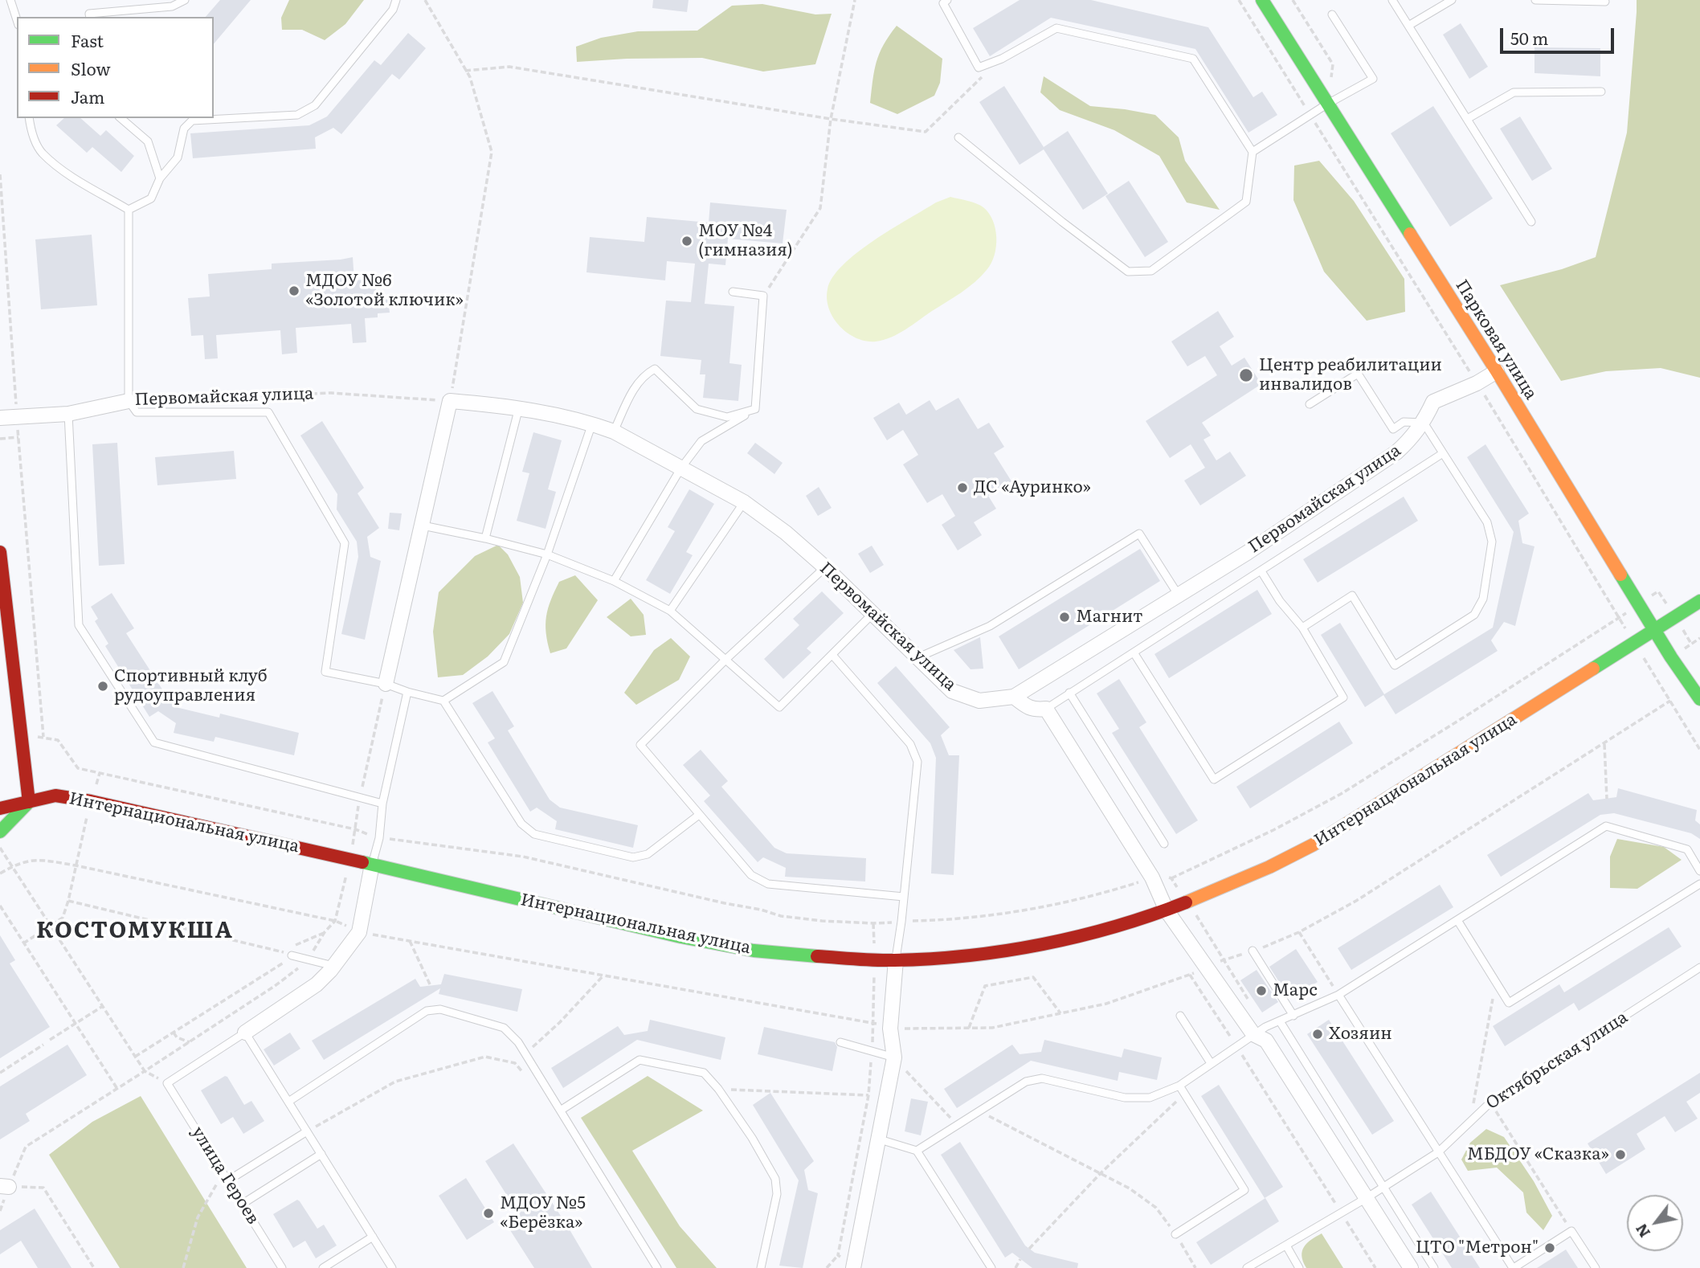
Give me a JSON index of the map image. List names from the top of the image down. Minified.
{"streets":{"main road":["Парковая улица","Интернациональная улица"],"street":["Первомайская улица"],"lane":["Октябрьская улица","улица Героев"]},"crossings":[["Парковая улица","Первомайская улица"],["Парковая улица","Интернациональная улица"]],"districts":["КОСТОМУКША"],"places":["МОУ №4 (гимназия)","МДОУ №6 «Золотой ключик»","Центр реабилитации инвалидов","ДС «Ауринко»","Магнит","Спортивный клуб рудоуправления","Марс","Хозяин","МБДОУ «Сказка»","МДОУ №5 «Берёзка»","ЦТО \"Метрон\""],"legend":["Fast","Slow","Jam"],"scale_bar":"50 m","north":"bottom left"}
